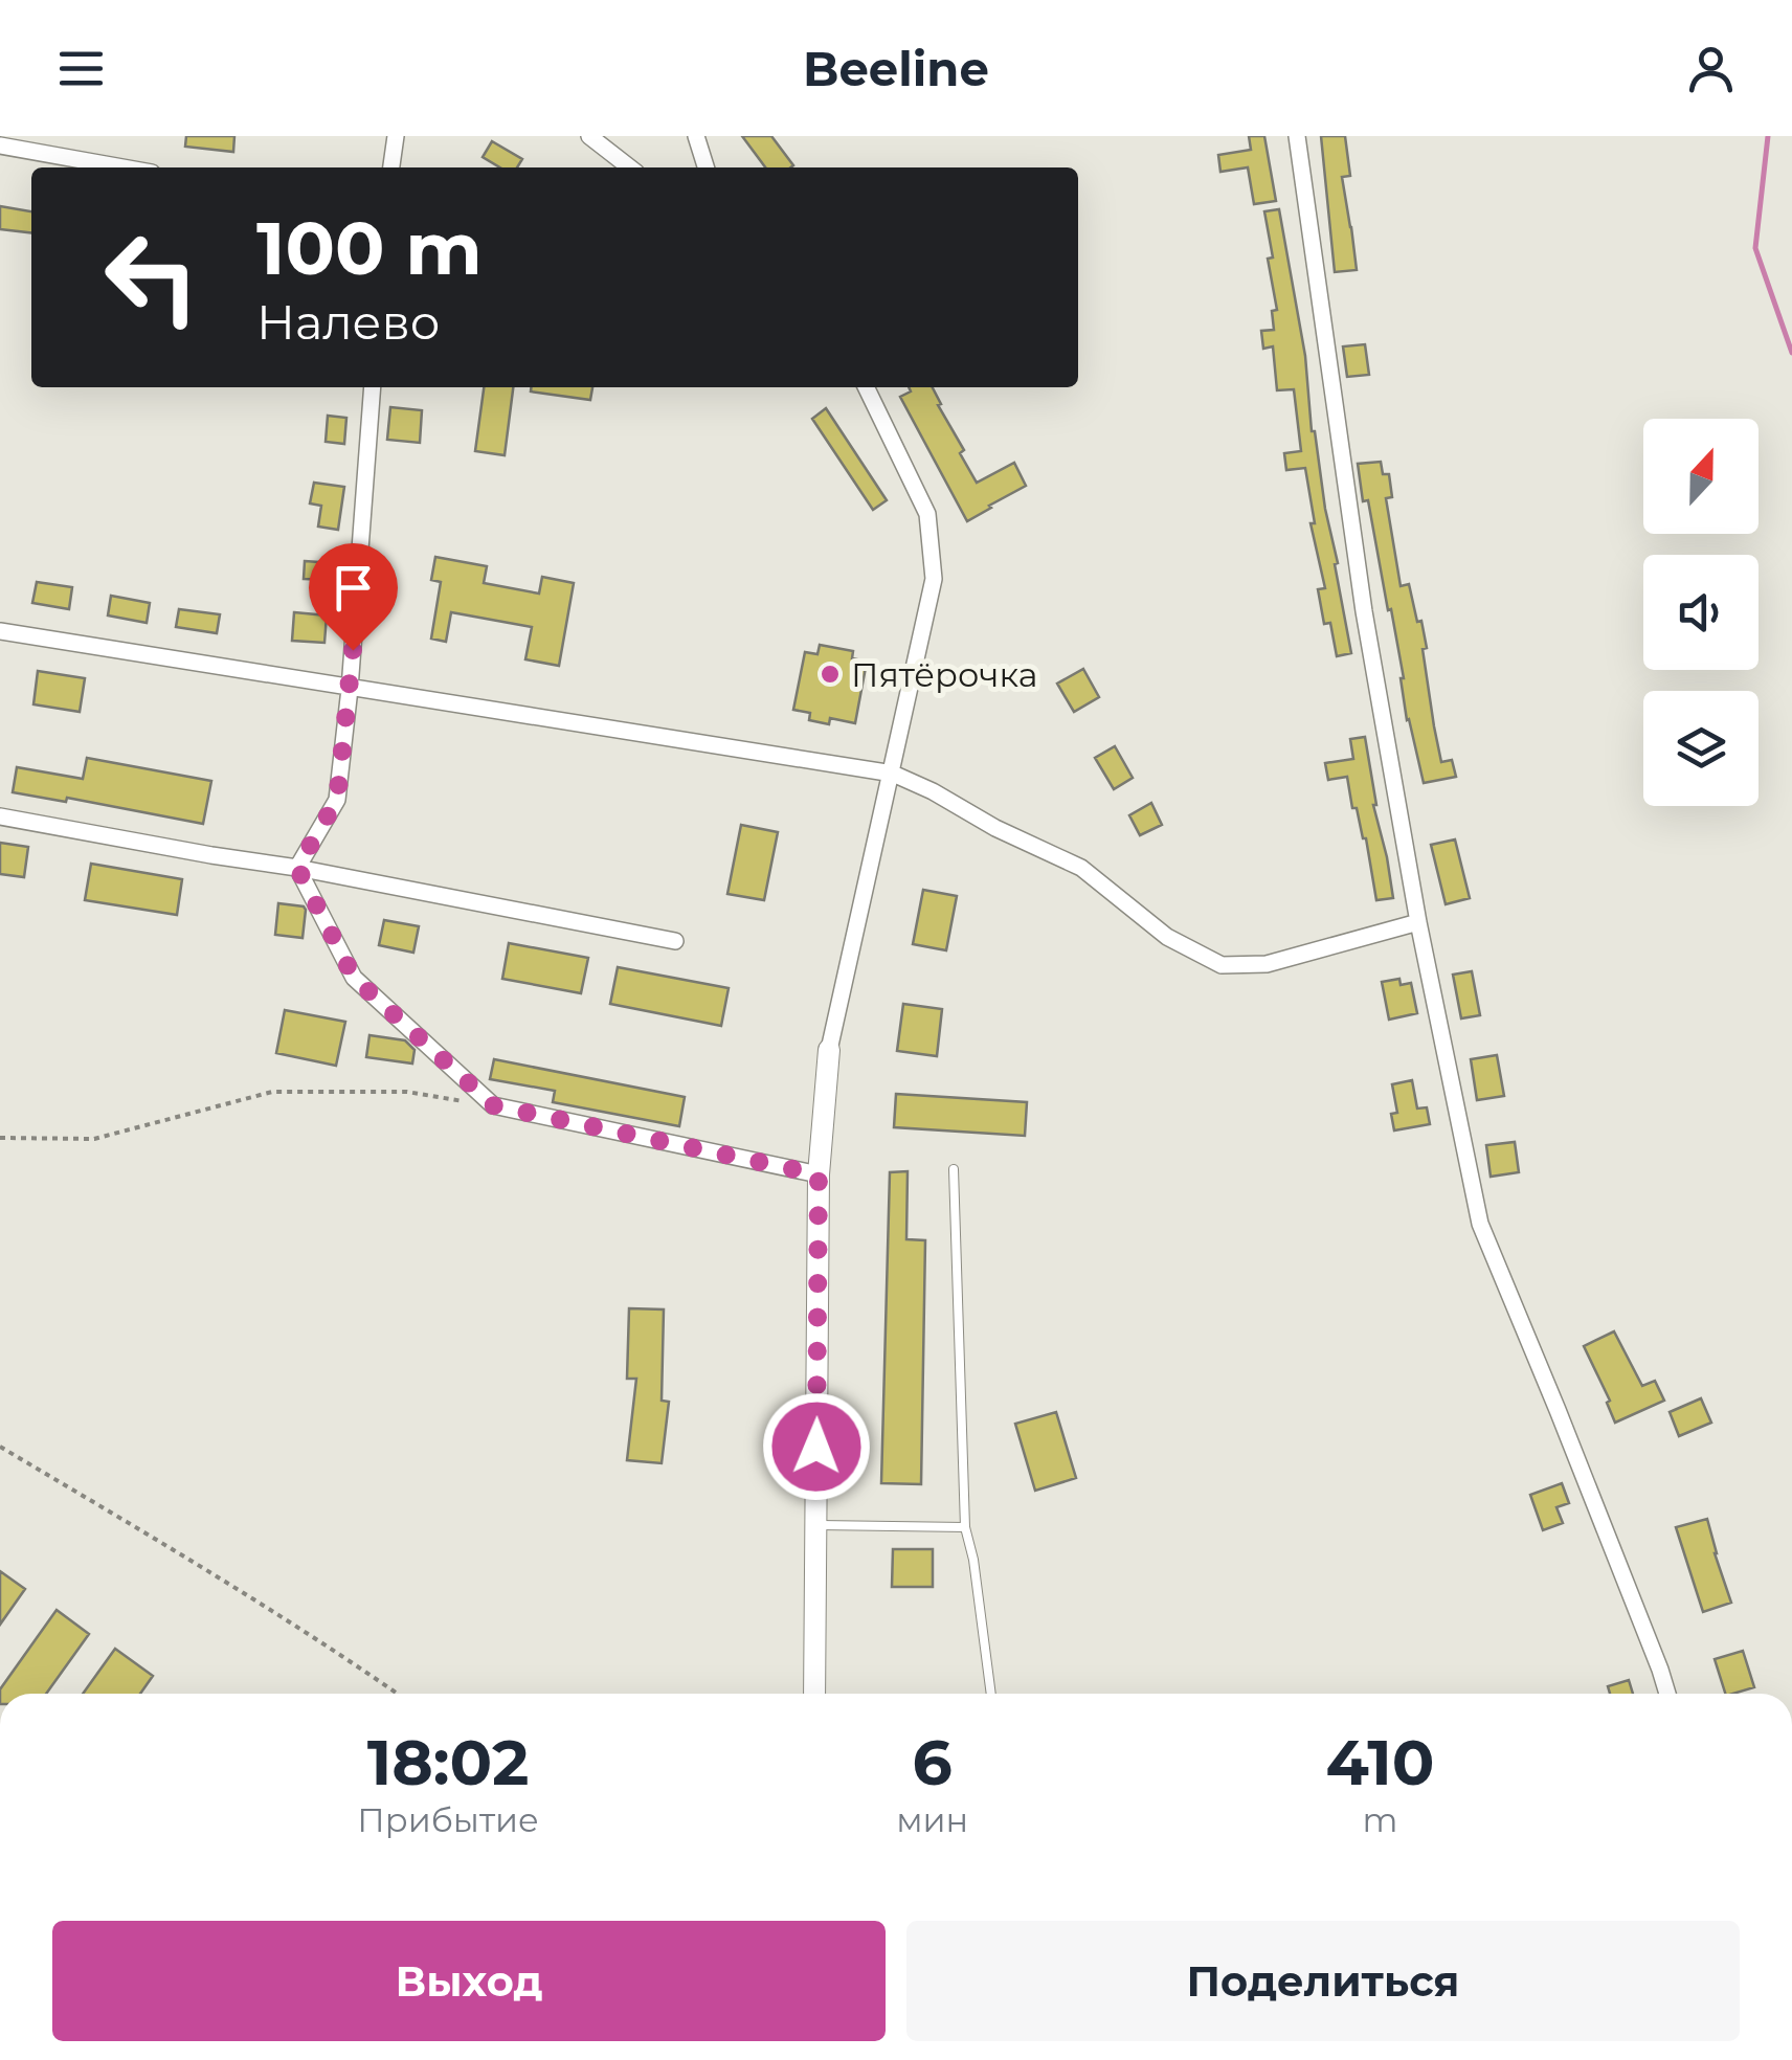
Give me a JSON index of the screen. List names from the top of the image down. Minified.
{"places":["Пятёрочка"],"north":"top","page":{"header":"Beeline","turn":["100 m","Налево"],"eta":["18:02","Прибытие","6","мин","410","m"],"buttons":["Выход","Поделиться"]}}
